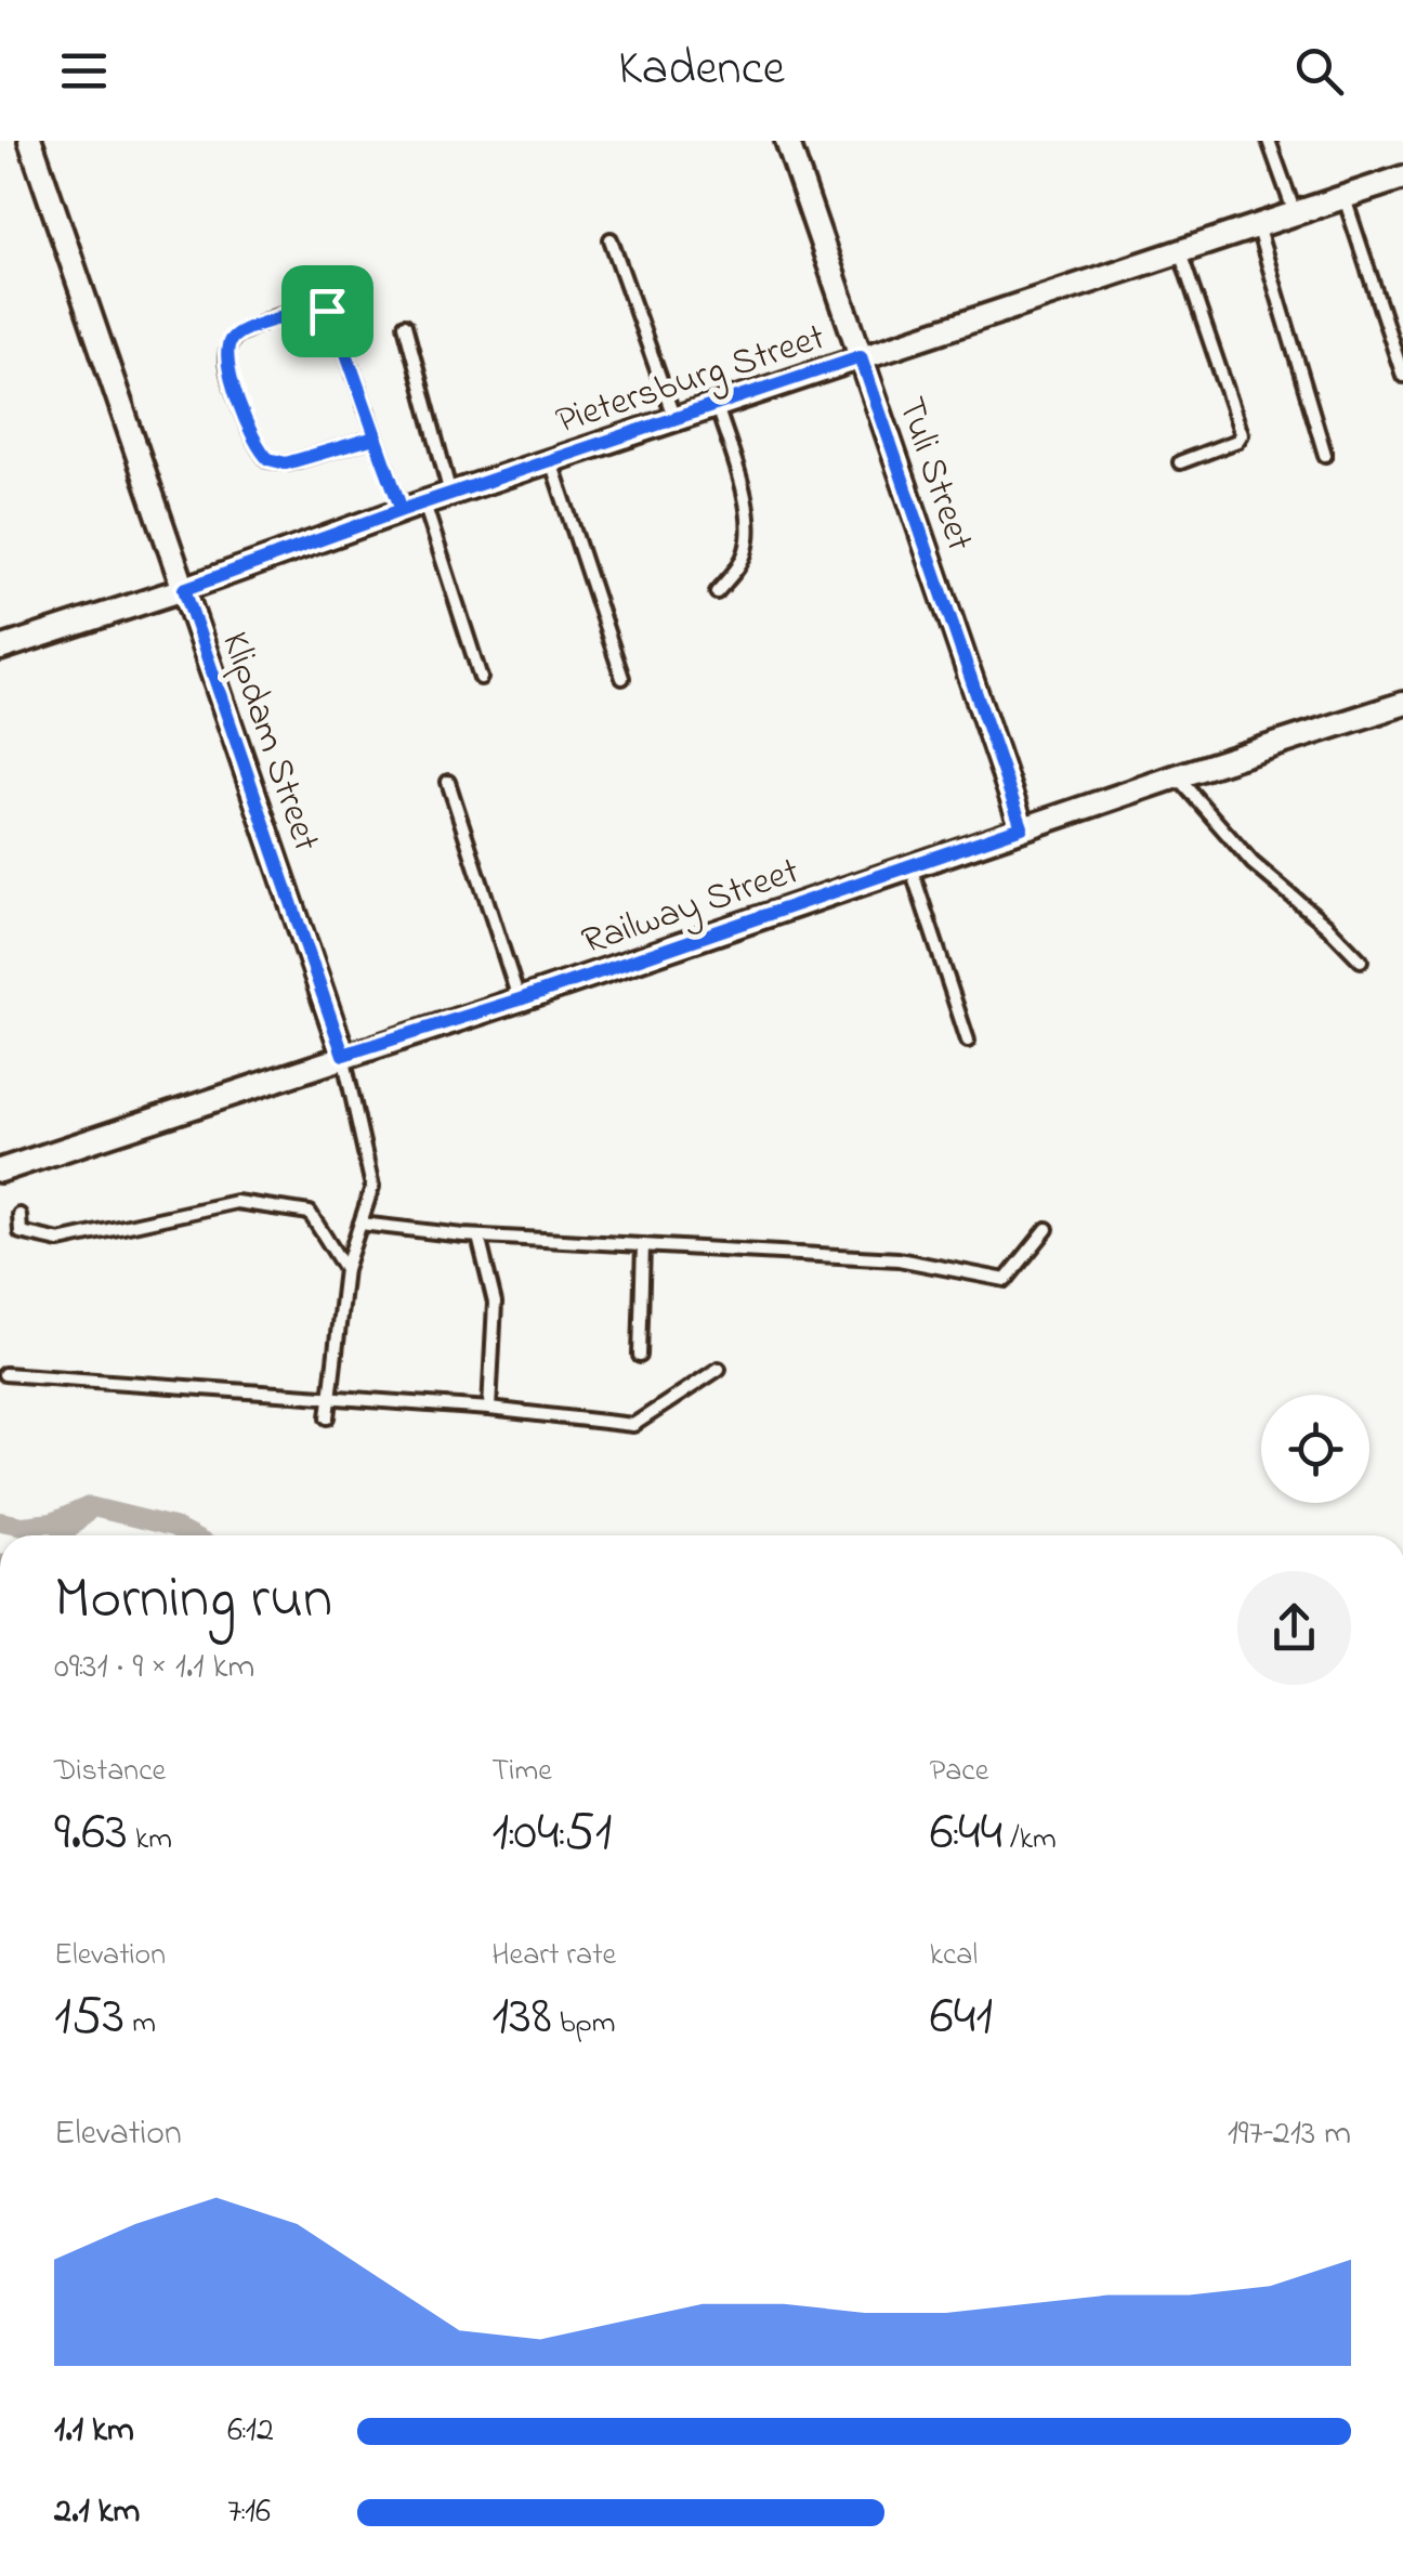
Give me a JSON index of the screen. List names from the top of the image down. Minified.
{"streets":{"street":["Pietersburg Street","Tuli Street","Klipdam Street","Railway Street"]},"crossings":[["Pietersburg Street","Tuli Street"],["Pietersburg Street","Klipdam Street"],["Tuli Street","Railway Street"],["Klipdam Street","Railway Street"]],"page":{"header":"Kadence","heading":["Morning run","09:31 · 9 × 1.1 km"],"stats":[["Distance","9.63 km"],["Time","1:04:51"],["Pace","6:44 /km"],["Elevation","153 m"],["Heart rate","138 bpm"],["kcal","641"]],"chart":["Elevation","197–213 m"],"list":[{"name":"1.1 km","note":"6:12"},{"name":"2.1 km","note":"7:16"}]}}
